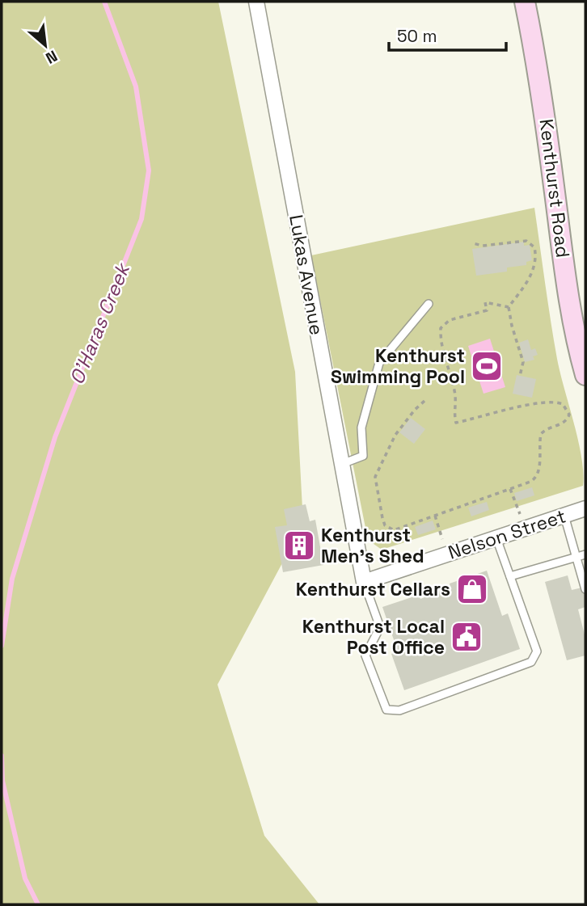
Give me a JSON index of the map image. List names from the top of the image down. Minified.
{"streets":{"street":["Kenthurst Road","Lukas Avenue","Nelson Street"]},"crossings":[["Lukas Avenue","Nelson Street"]],"water":["O'Haras Creek"],"places":{"sports":["Kenthurst Swimming Pool"],"building":["Kenthurst Men's Shed"],"shop":["Kenthurst Cellars"],"public building":["Kenthurst Local Post Office"]},"scale_bar":"50 m","north":"bottom right"}
